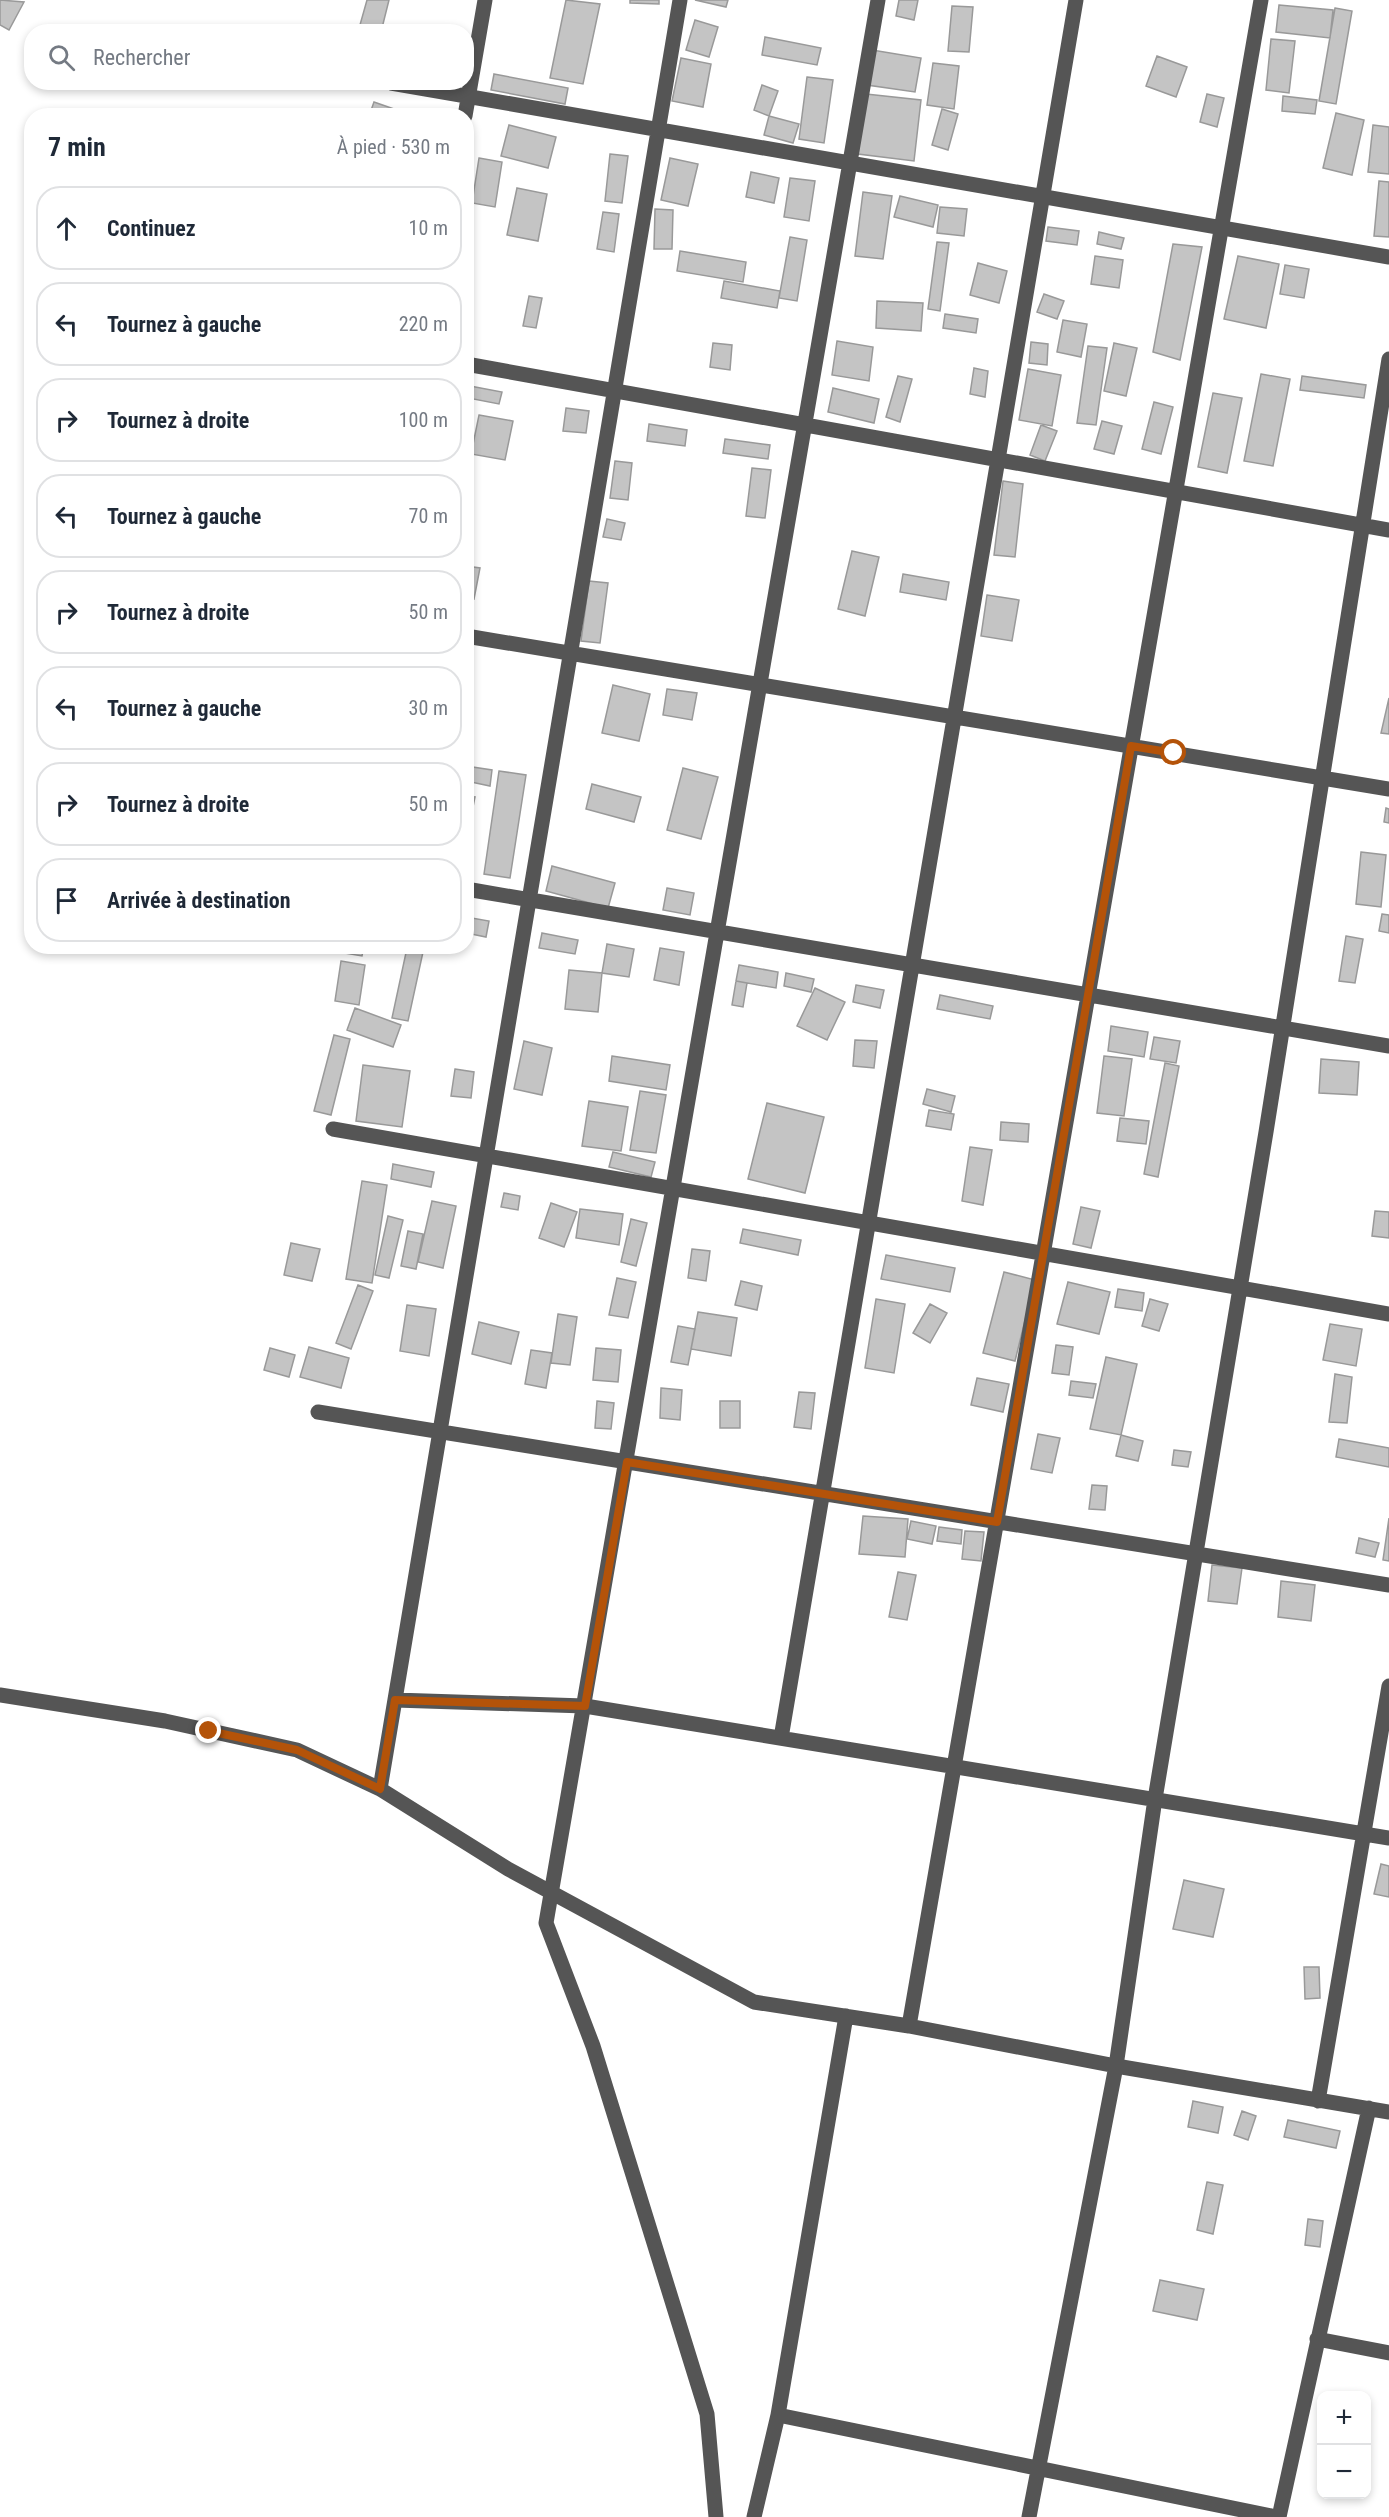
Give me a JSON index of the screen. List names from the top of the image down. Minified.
{"page":{"search":"Rechercher","heading":["7 min","À pied · 530 m"],"list":[["Continuez","10 m"],["Tournez à gauche","220 m"],["Tournez à droite","100 m"],["Tournez à gauche","70 m"],["Tournez à droite","50 m"],["Tournez à gauche","30 m"],["Tournez à droite","50 m"],"Arrivée à destination"],"map_buttons":["+","−"]}}
